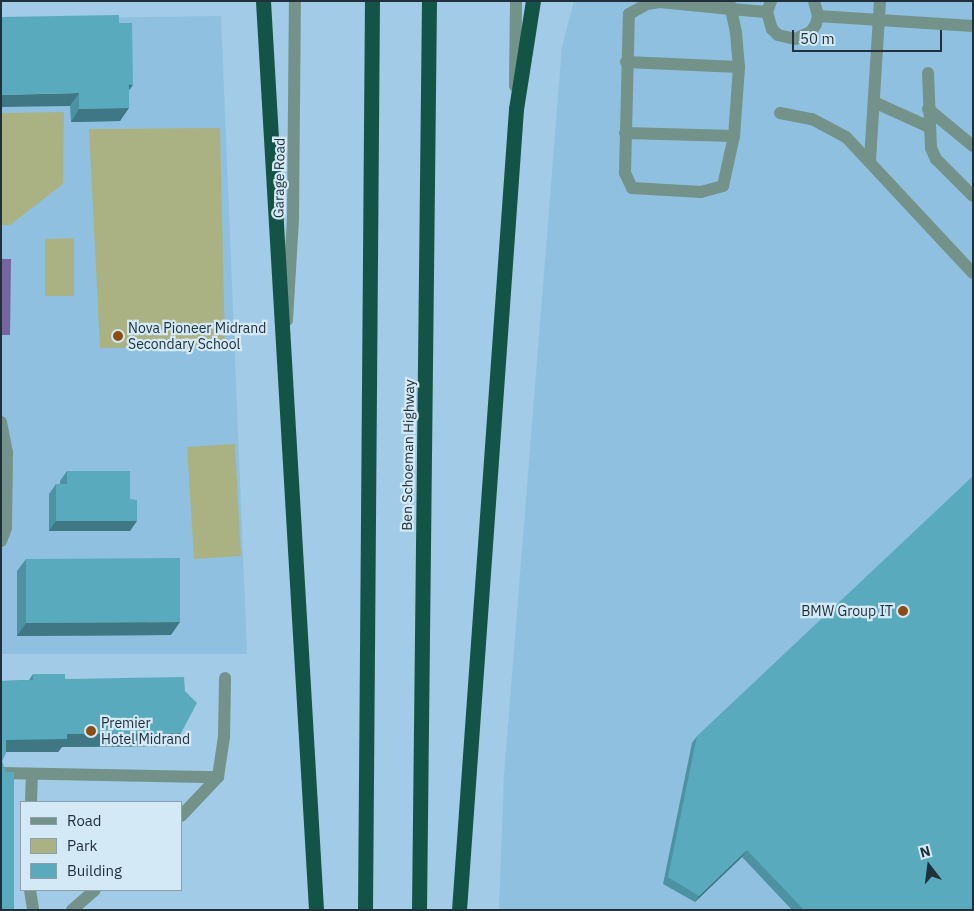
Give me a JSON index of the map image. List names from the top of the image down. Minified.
{"streets":{"highway":["Ben Schoeman Highway"],"street":["Garage Road"]},"places":["Nova Pioneer Midrand Secondary School","BMW Group IT","Premier Hotel Midrand"],"legend":["Road","Park","Building"],"scale_bar":"50 m","north":"top"}
